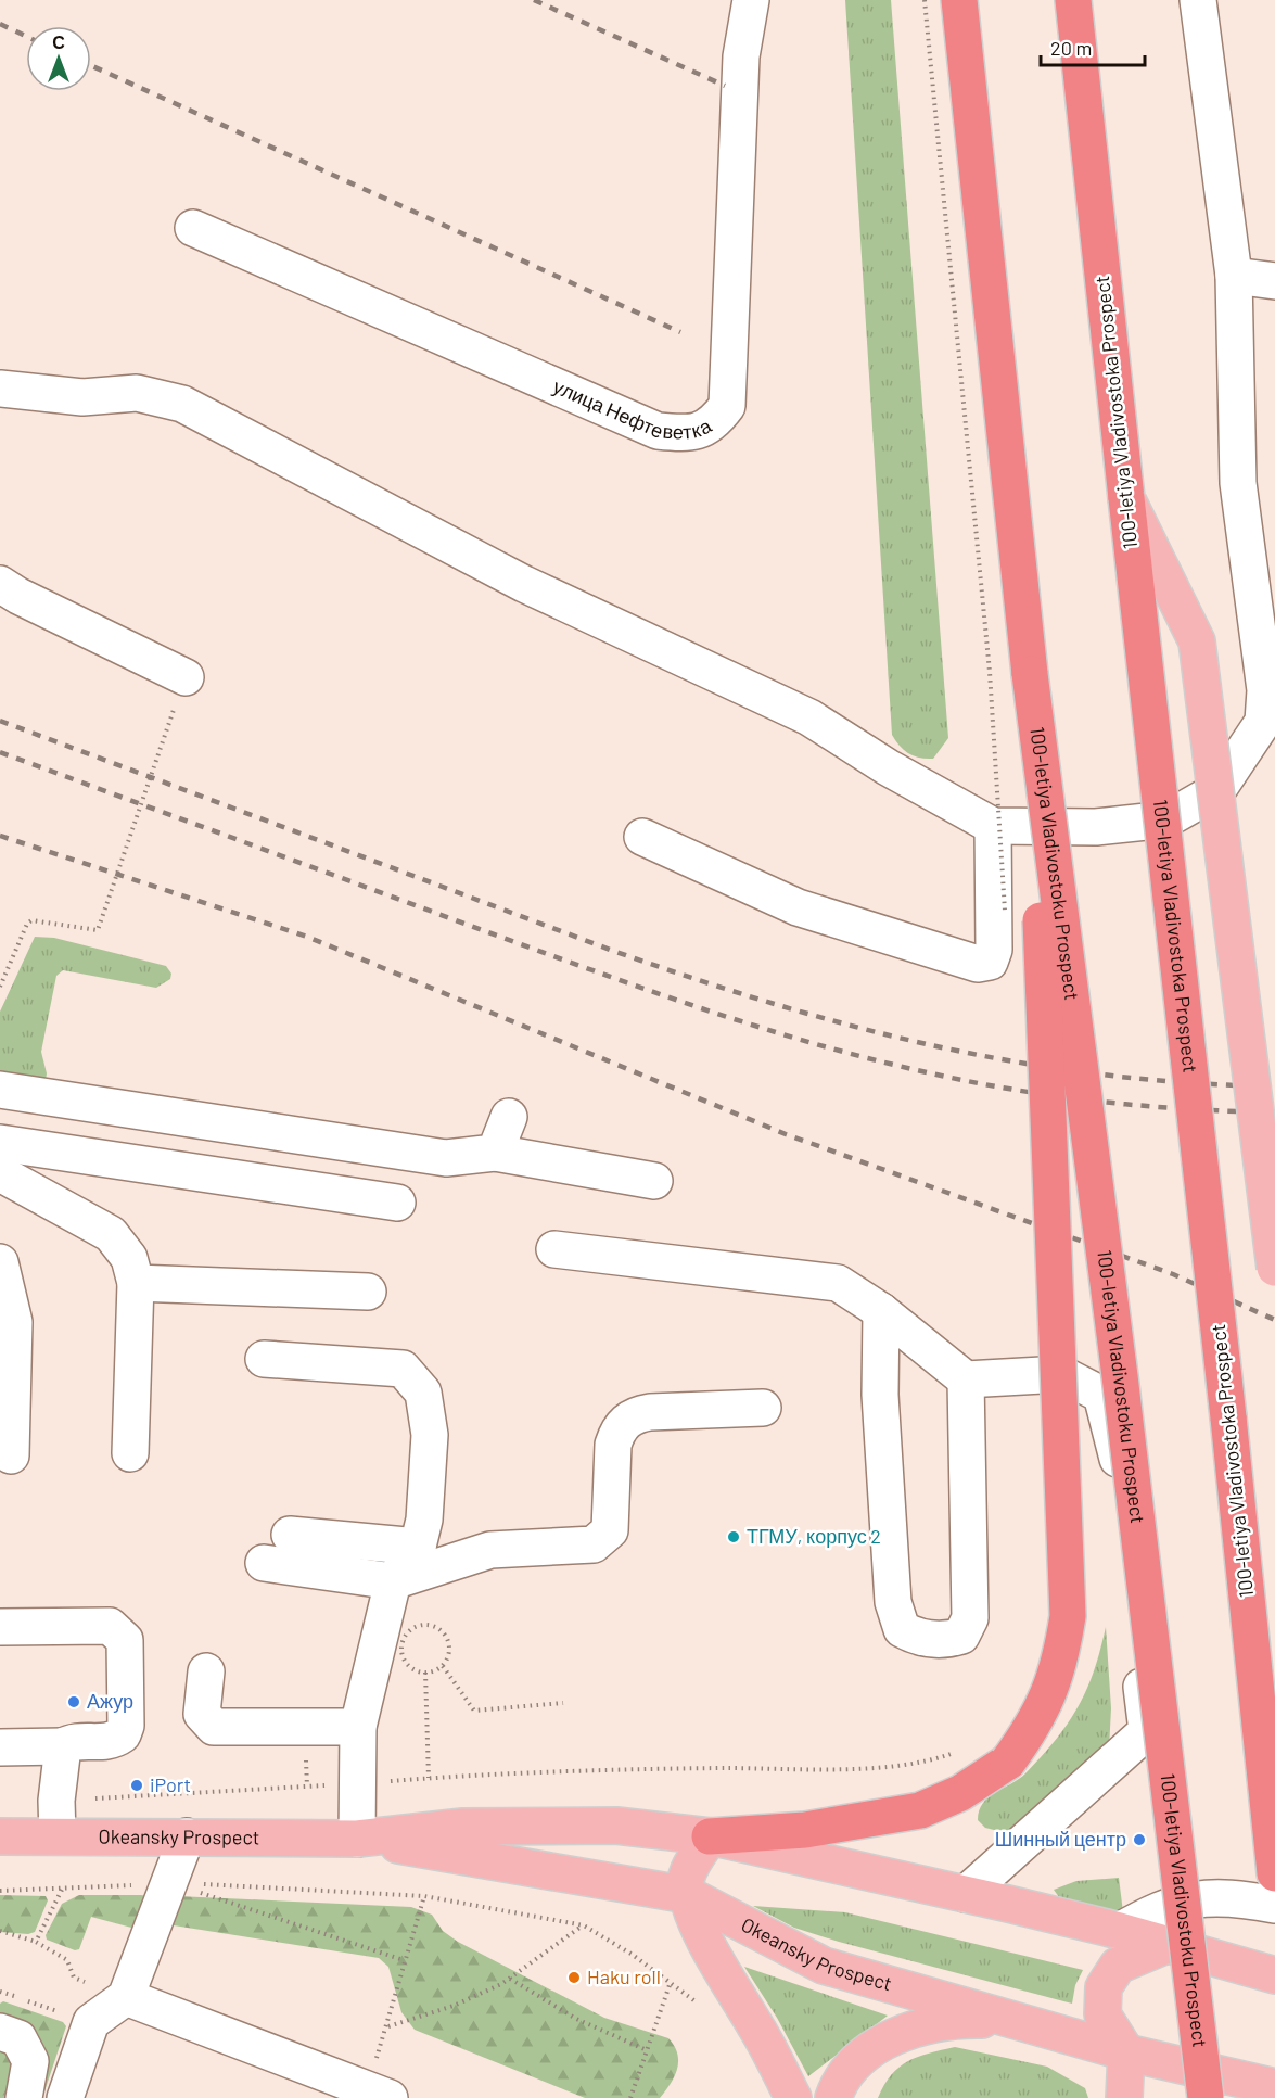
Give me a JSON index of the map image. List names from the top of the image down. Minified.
{"streets":{"highway":["100-letiya Vladivostoka Prospect","100-letiya Vladivostoku Prospect"],"main road":["Okeansky Prospect"],"street":["улица Нефтеветка"]},"places":["ТГМУ, корпус 2","Ажур","iPort","Шинный центр","Haku roll"],"scale_bar":"20 m","north":"top"}
